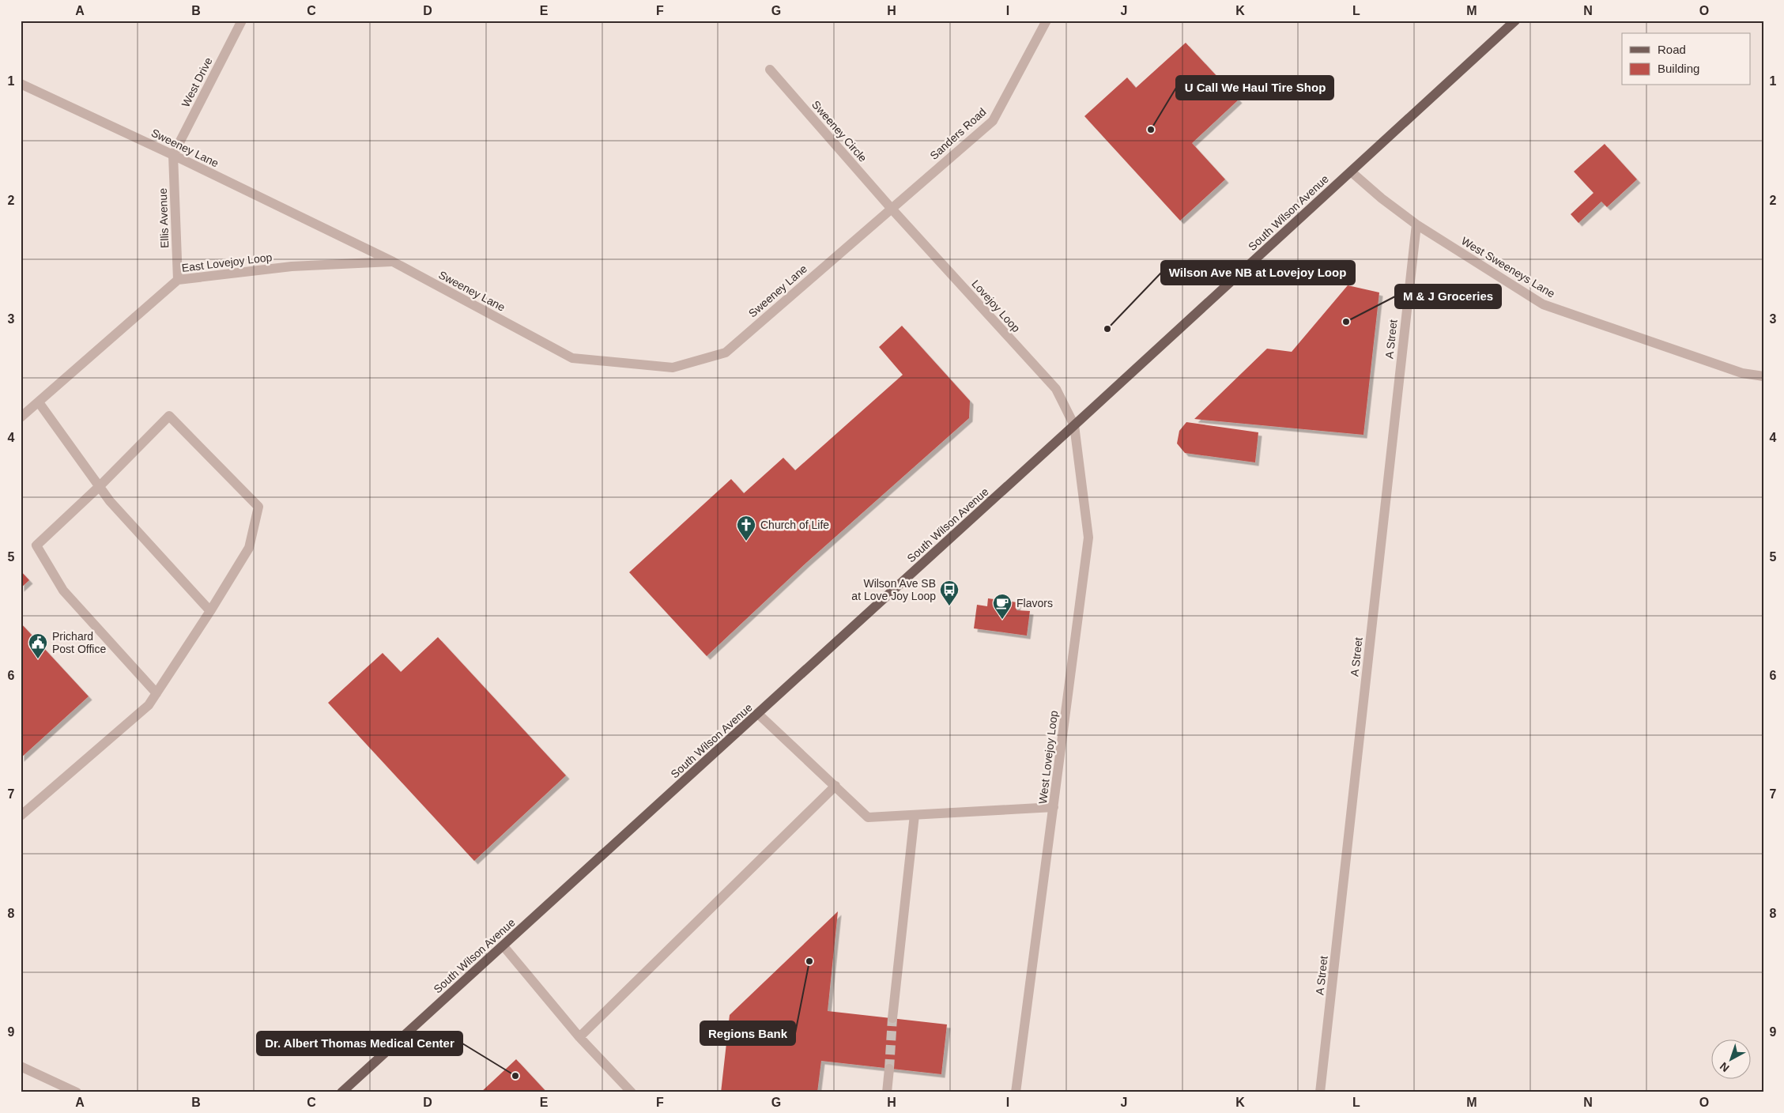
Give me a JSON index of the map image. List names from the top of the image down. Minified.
{"streets":{"main road":["South Wilson Avenue"],"street":["West Drive","Sweeney Circle","Sanders Road","Sweeney Lane","Ellis Avenue","East Lovejoy Loop","West Sweeneys Lane","Lovejoy Loop","A Street","West Lovejoy Loop"]},"crossings":[["West Drive","Sweeney Lane"],["West Drive","Ellis Avenue"],["Sweeney Circle","Sanders Road"],["Sweeney Circle","Sweeney Lane"],["Sweeney Circle","Lovejoy Loop"],["Sanders Road","Sweeney Lane"],["Sanders Road","Lovejoy Loop"],["Sweeney Lane","Ellis Avenue"],["Sweeney Lane","East Lovejoy Loop"],["Sweeney Lane","Lovejoy Loop"],["South Wilson Avenue","West Sweeneys Lane"],["South Wilson Avenue","Lovejoy Loop"],["South Wilson Avenue","West Lovejoy Loop"],["Ellis Avenue","East Lovejoy Loop"],["West Sweeneys Lane","A Street"],["Lovejoy Loop","West Lovejoy Loop"]],"places":{"other":["U Call We Haul Tire Shop","M & J Groceries","Wilson Ave NB at Lovejoy Loop","Regions Bank","Dr. Albert Thomas Medical Center"],"church":["Church of Life"],"bus stop":["Wilson Ave SB at Love Joy Loop"],"cafe":["Flavors"],"public building":["Prichard Post Office"]},"legend":["Road","Building"],"north":"bottom left","grid":{"columns":["A","B","C","D","E","F","G","H","I","J","K","L","M","N","O"],"rows":["1","2","3","4","5","6","7","8","9"]}}
